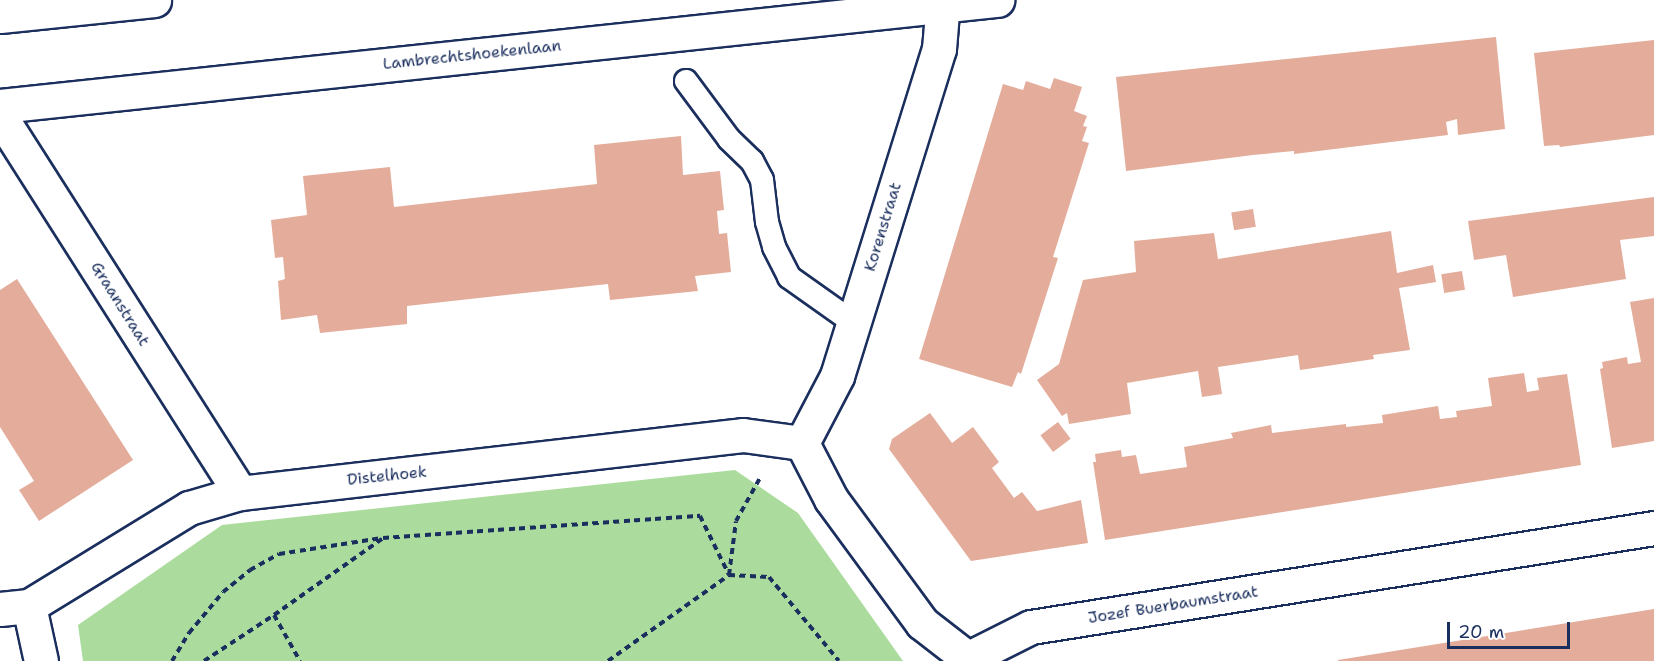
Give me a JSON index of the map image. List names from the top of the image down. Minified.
{"streets":{"street":["Lambrechtshoekenlaan","Korenstraat","Graanstraat","Distelhoek","Jozef Buerbaumstraat"]},"crossings":[["Lambrechtshoekenlaan","Korenstraat"],["Korenstraat","Distelhoek"],["Korenstraat","Jozef Buerbaumstraat"],["Graanstraat","Distelhoek"],["Distelhoek","Jozef Buerbaumstraat"]],"scale_bar":"20 m"}
